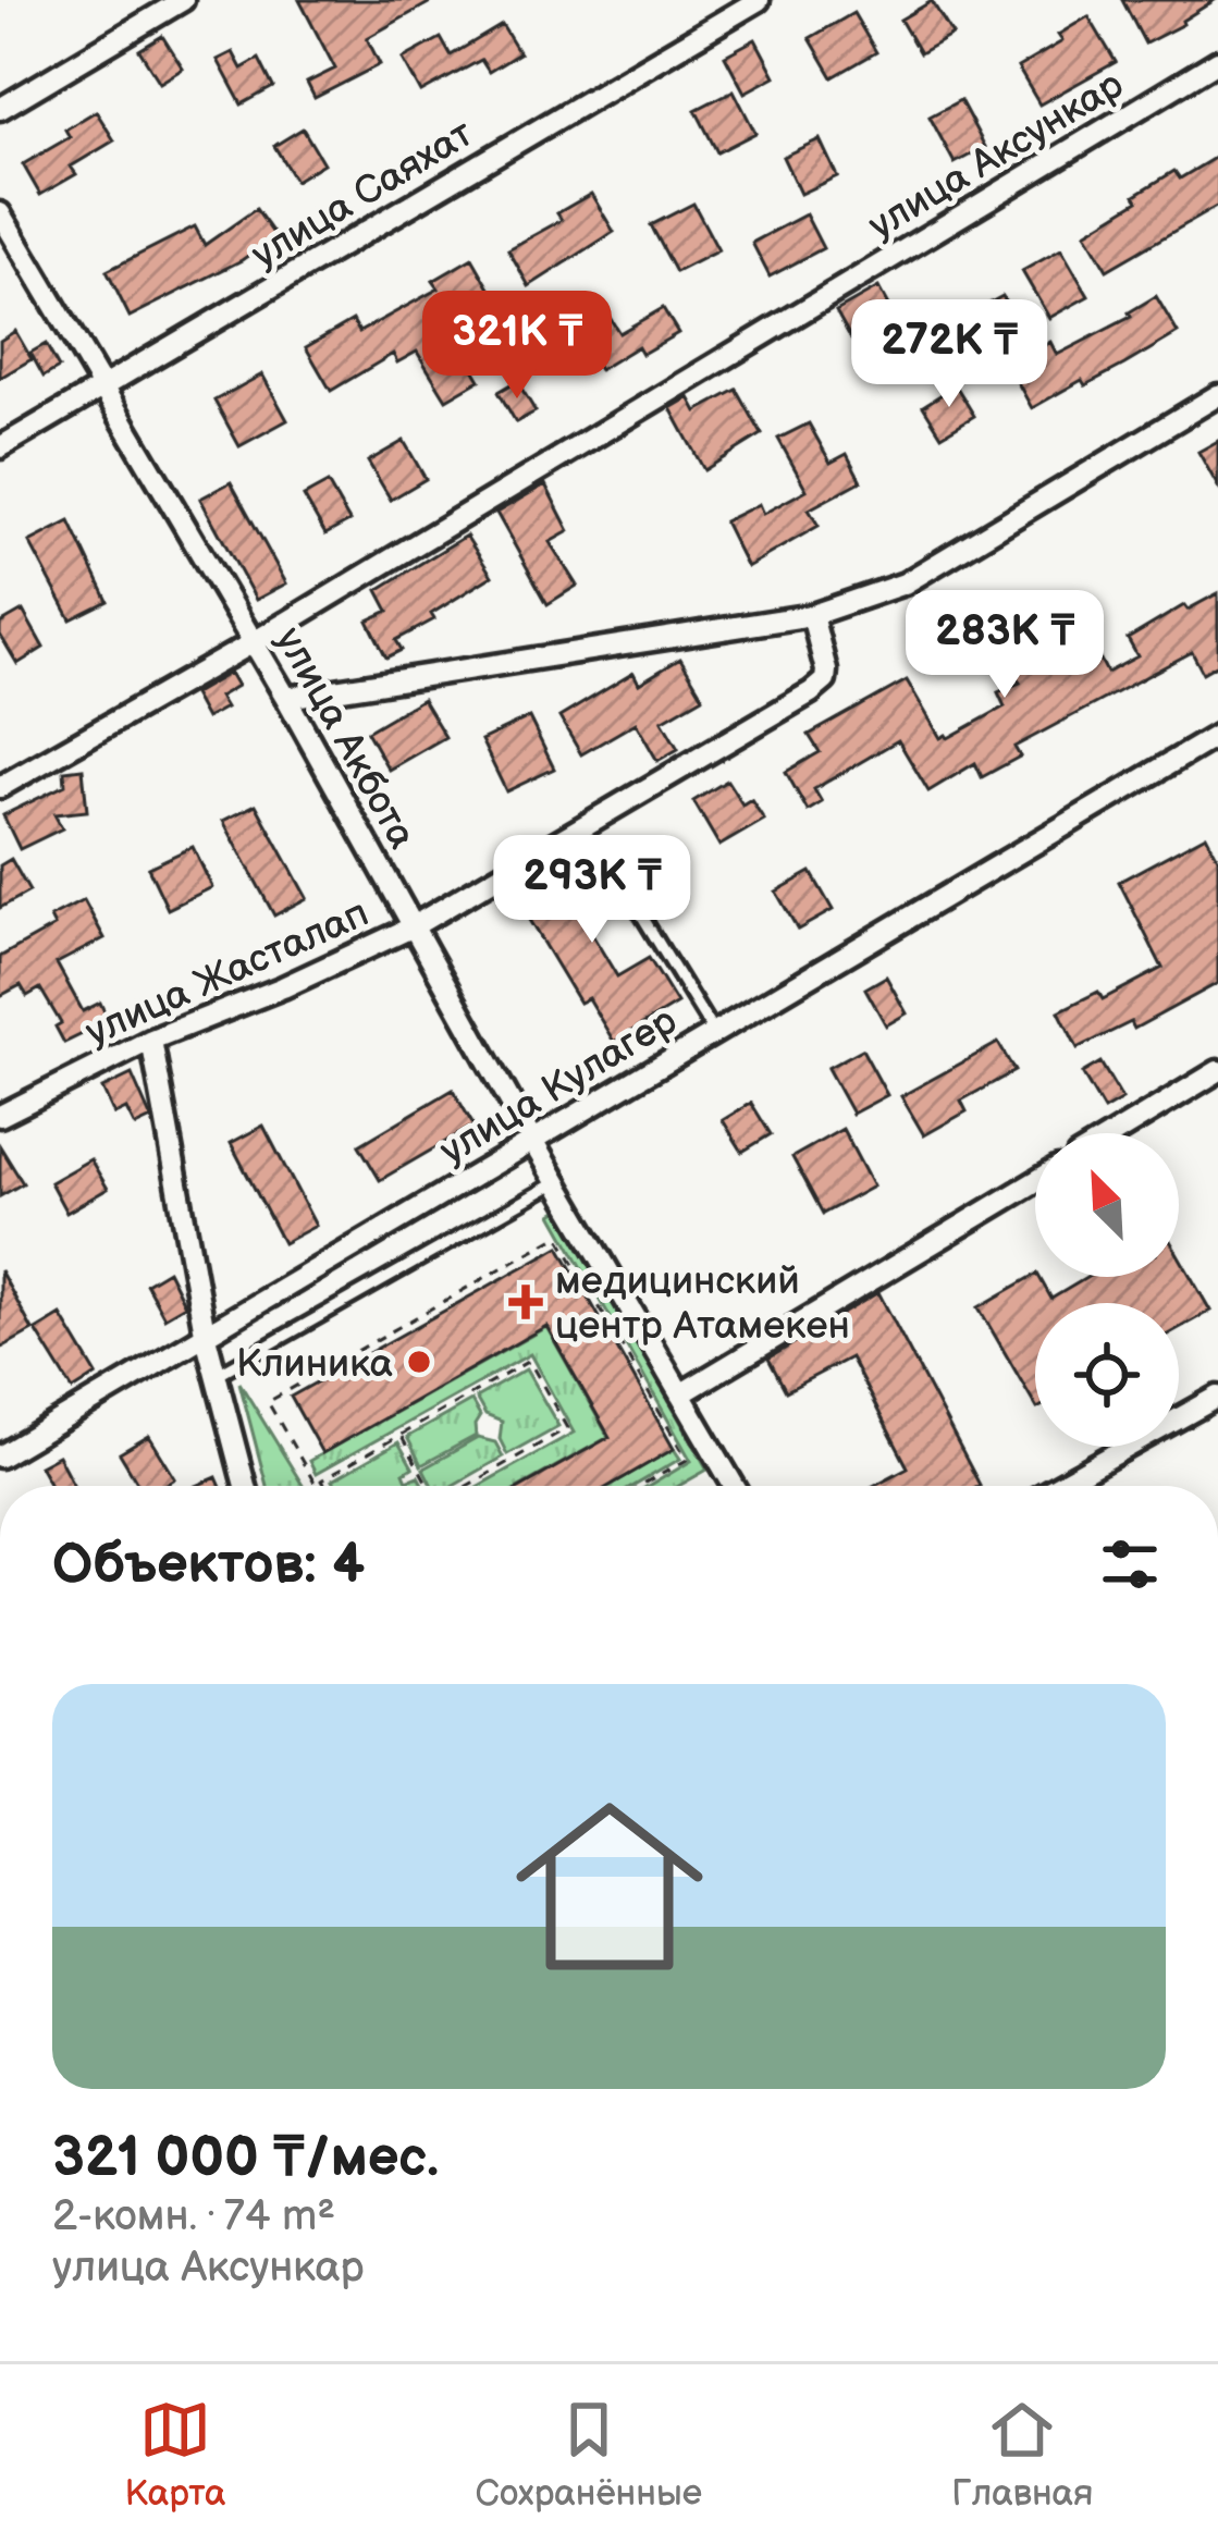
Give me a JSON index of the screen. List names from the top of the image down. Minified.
{"streets":{"street":["улица Аксункар","улица Саяхат","улица Акбота","улица Жасталап","улица Кулагер"]},"crossings":[["улица Аксункар","улица Акбота"],["улица Саяхат","улица Акбота"],["улица Акбота","улица Жасталап"],["улица Акбота","улица Кулагер"]],"places":{"health":["медицинский центр Атамекен"],"other":["Клиника"]},"north":"top left","page":{"price":["321K ₸","272K ₸","283K ₸","293K ₸"],"heading":"Объектов: 4","list":[{"name":"321 000 ₸/мес.","note":"2-комн. · 74 m² · улица Аксункар"}],"tabs":["Карта","Сохранённые","Главная"]}}
